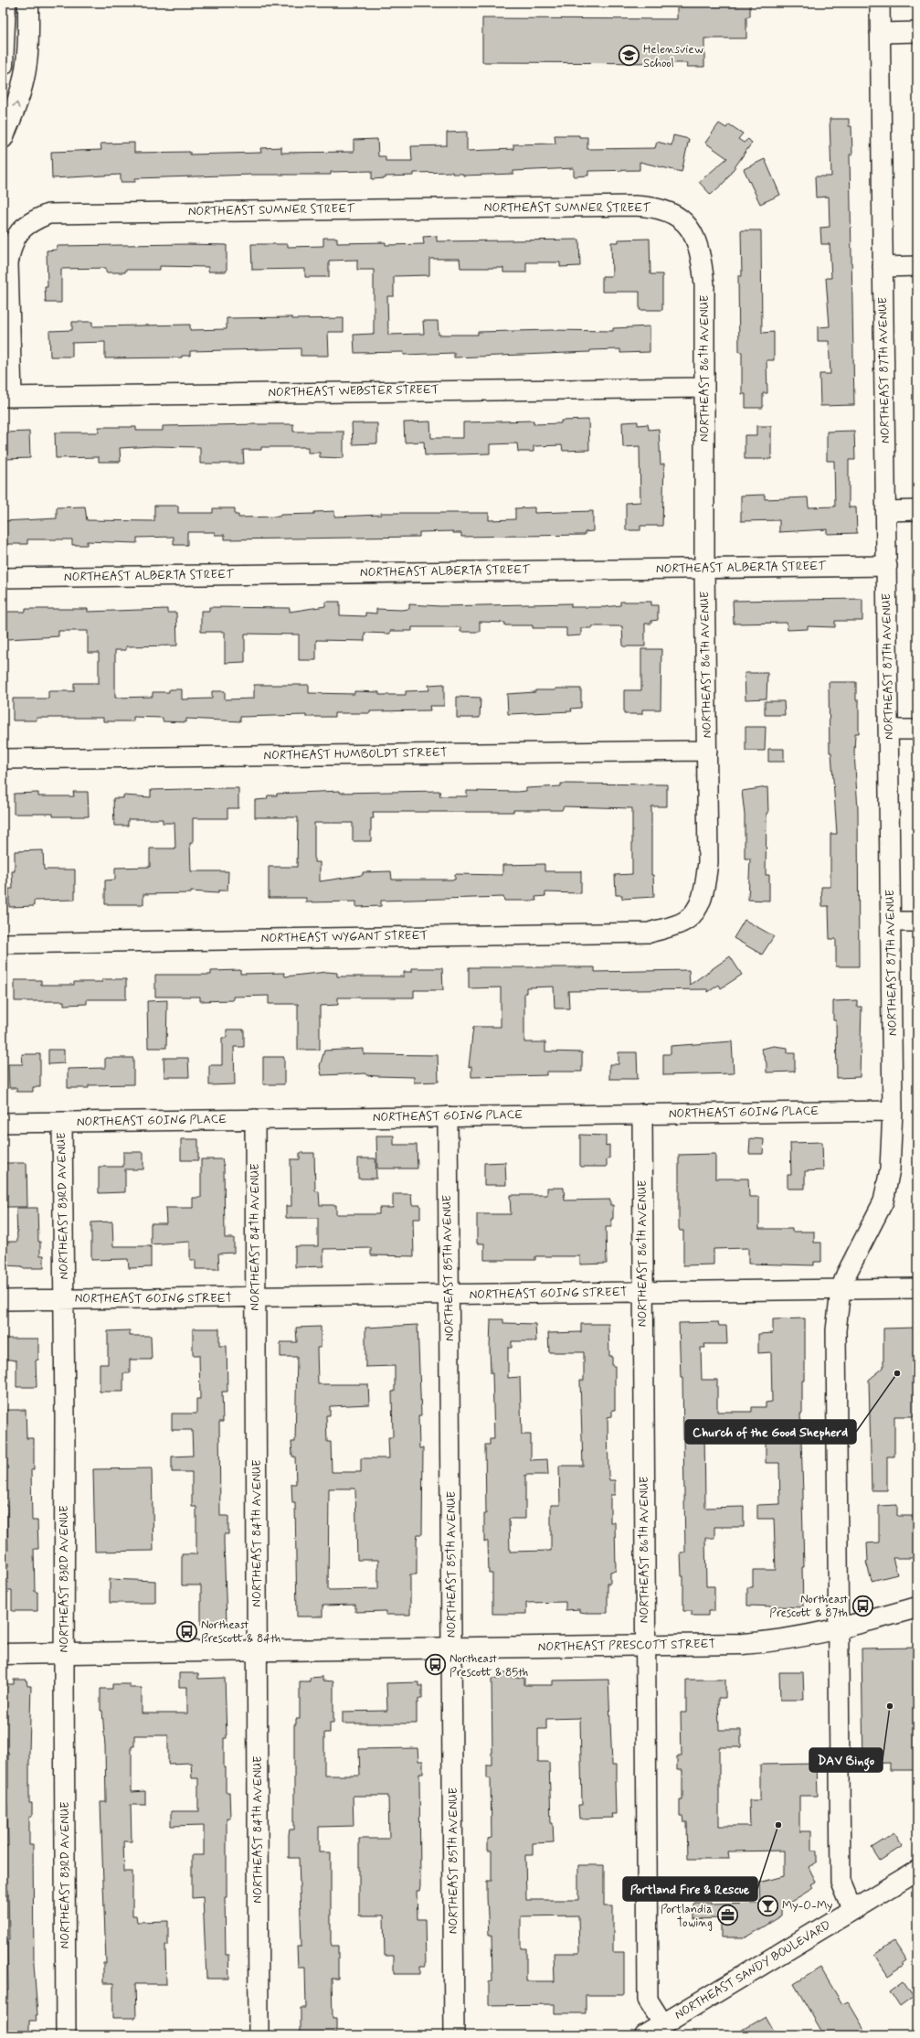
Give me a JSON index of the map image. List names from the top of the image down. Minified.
{"streets":{"street":["NORTHEAST SUMNER STREET","NORTHEAST 86TH AVENUE","NORTHEAST 87TH AVENUE","NORTHEAST WEBSTER STREET","NORTHEAST ALBERTA STREET","NORTHEAST HUMBOLDT STREET","NORTHEAST WYGANT STREET","NORTHEAST GOING PLACE","NORTHEAST 83RD AVENUE","NORTHEAST 84TH AVENUE","NORTHEAST 85TH AVENUE","NORTHEAST GOING STREET","NORTHEAST PRESCOTT STREET","NORTHEAST SANDY BOULEVARD"]},"crossings":[["NORTHEAST SUMNER STREET","NORTHEAST 86TH AVENUE"],["NORTHEAST SUMNER STREET","NORTHEAST WEBSTER STREET"],["NORTHEAST 86TH AVENUE","NORTHEAST WEBSTER STREET"],["NORTHEAST 86TH AVENUE","NORTHEAST ALBERTA STREET"],["NORTHEAST 86TH AVENUE","NORTHEAST HUMBOLDT STREET"],["NORTHEAST 86TH AVENUE","NORTHEAST WYGANT STREET"],["NORTHEAST 86TH AVENUE","NORTHEAST GOING PLACE"],["NORTHEAST 86TH AVENUE","NORTHEAST GOING STREET"],["NORTHEAST 86TH AVENUE","NORTHEAST PRESCOTT STREET"],["NORTHEAST 86TH AVENUE","NORTHEAST SANDY BOULEVARD"],["NORTHEAST 87TH AVENUE","NORTHEAST ALBERTA STREET"],["NORTHEAST 87TH AVENUE","NORTHEAST GOING PLACE"],["NORTHEAST 87TH AVENUE","NORTHEAST GOING STREET"],["NORTHEAST 87TH AVENUE","NORTHEAST PRESCOTT STREET"],["NORTHEAST 87TH AVENUE","NORTHEAST SANDY BOULEVARD"],["NORTHEAST GOING PLACE","NORTHEAST 83RD AVENUE"],["NORTHEAST GOING PLACE","NORTHEAST 84TH AVENUE"],["NORTHEAST GOING PLACE","NORTHEAST 85TH AVENUE"],["NORTHEAST 83RD AVENUE","NORTHEAST GOING STREET"],["NORTHEAST 83RD AVENUE","NORTHEAST PRESCOTT STREET"],["NORTHEAST 84TH AVENUE","NORTHEAST GOING STREET"],["NORTHEAST 84TH AVENUE","NORTHEAST PRESCOTT STREET"],["NORTHEAST 85TH AVENUE","NORTHEAST GOING STREET"],["NORTHEAST 85TH AVENUE","NORTHEAST PRESCOTT STREET"]],"places":{"school or university":["Helensview School"],"other":["Church of the Good Shepherd","DAV Bingo","Portland Fire & Rescue"],"bus stop":["Northeast Prescott & 87th","Northeast Prescott & 84th","Northeast Prescott & 85th"],"bar":["My-O-My"],"office":["Portlandia Towing"]}}
